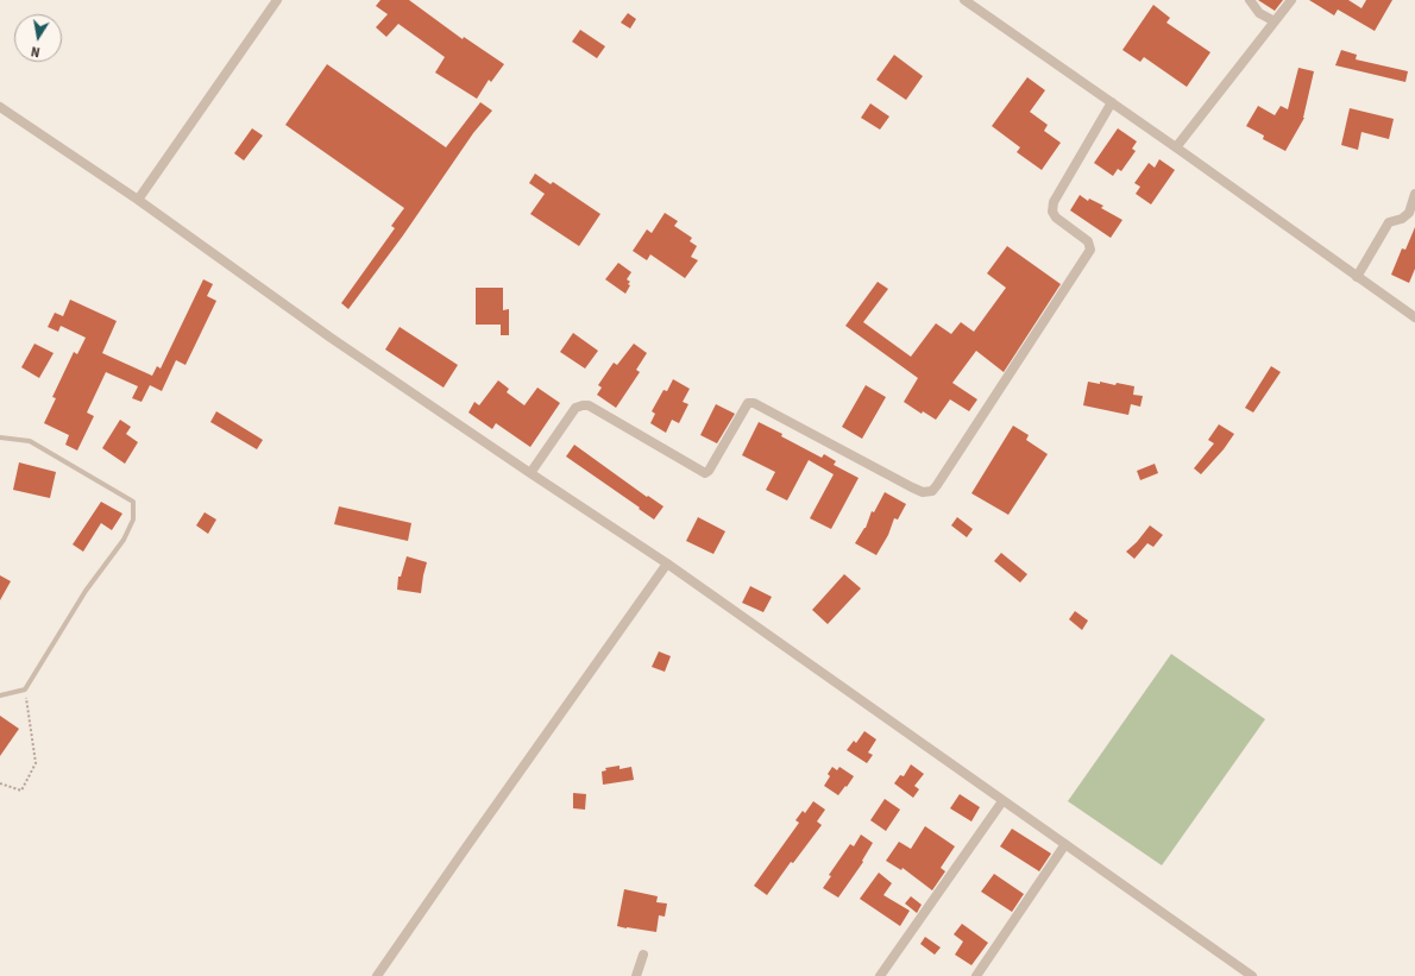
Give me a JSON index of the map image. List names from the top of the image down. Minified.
{"north":"bottom"}
